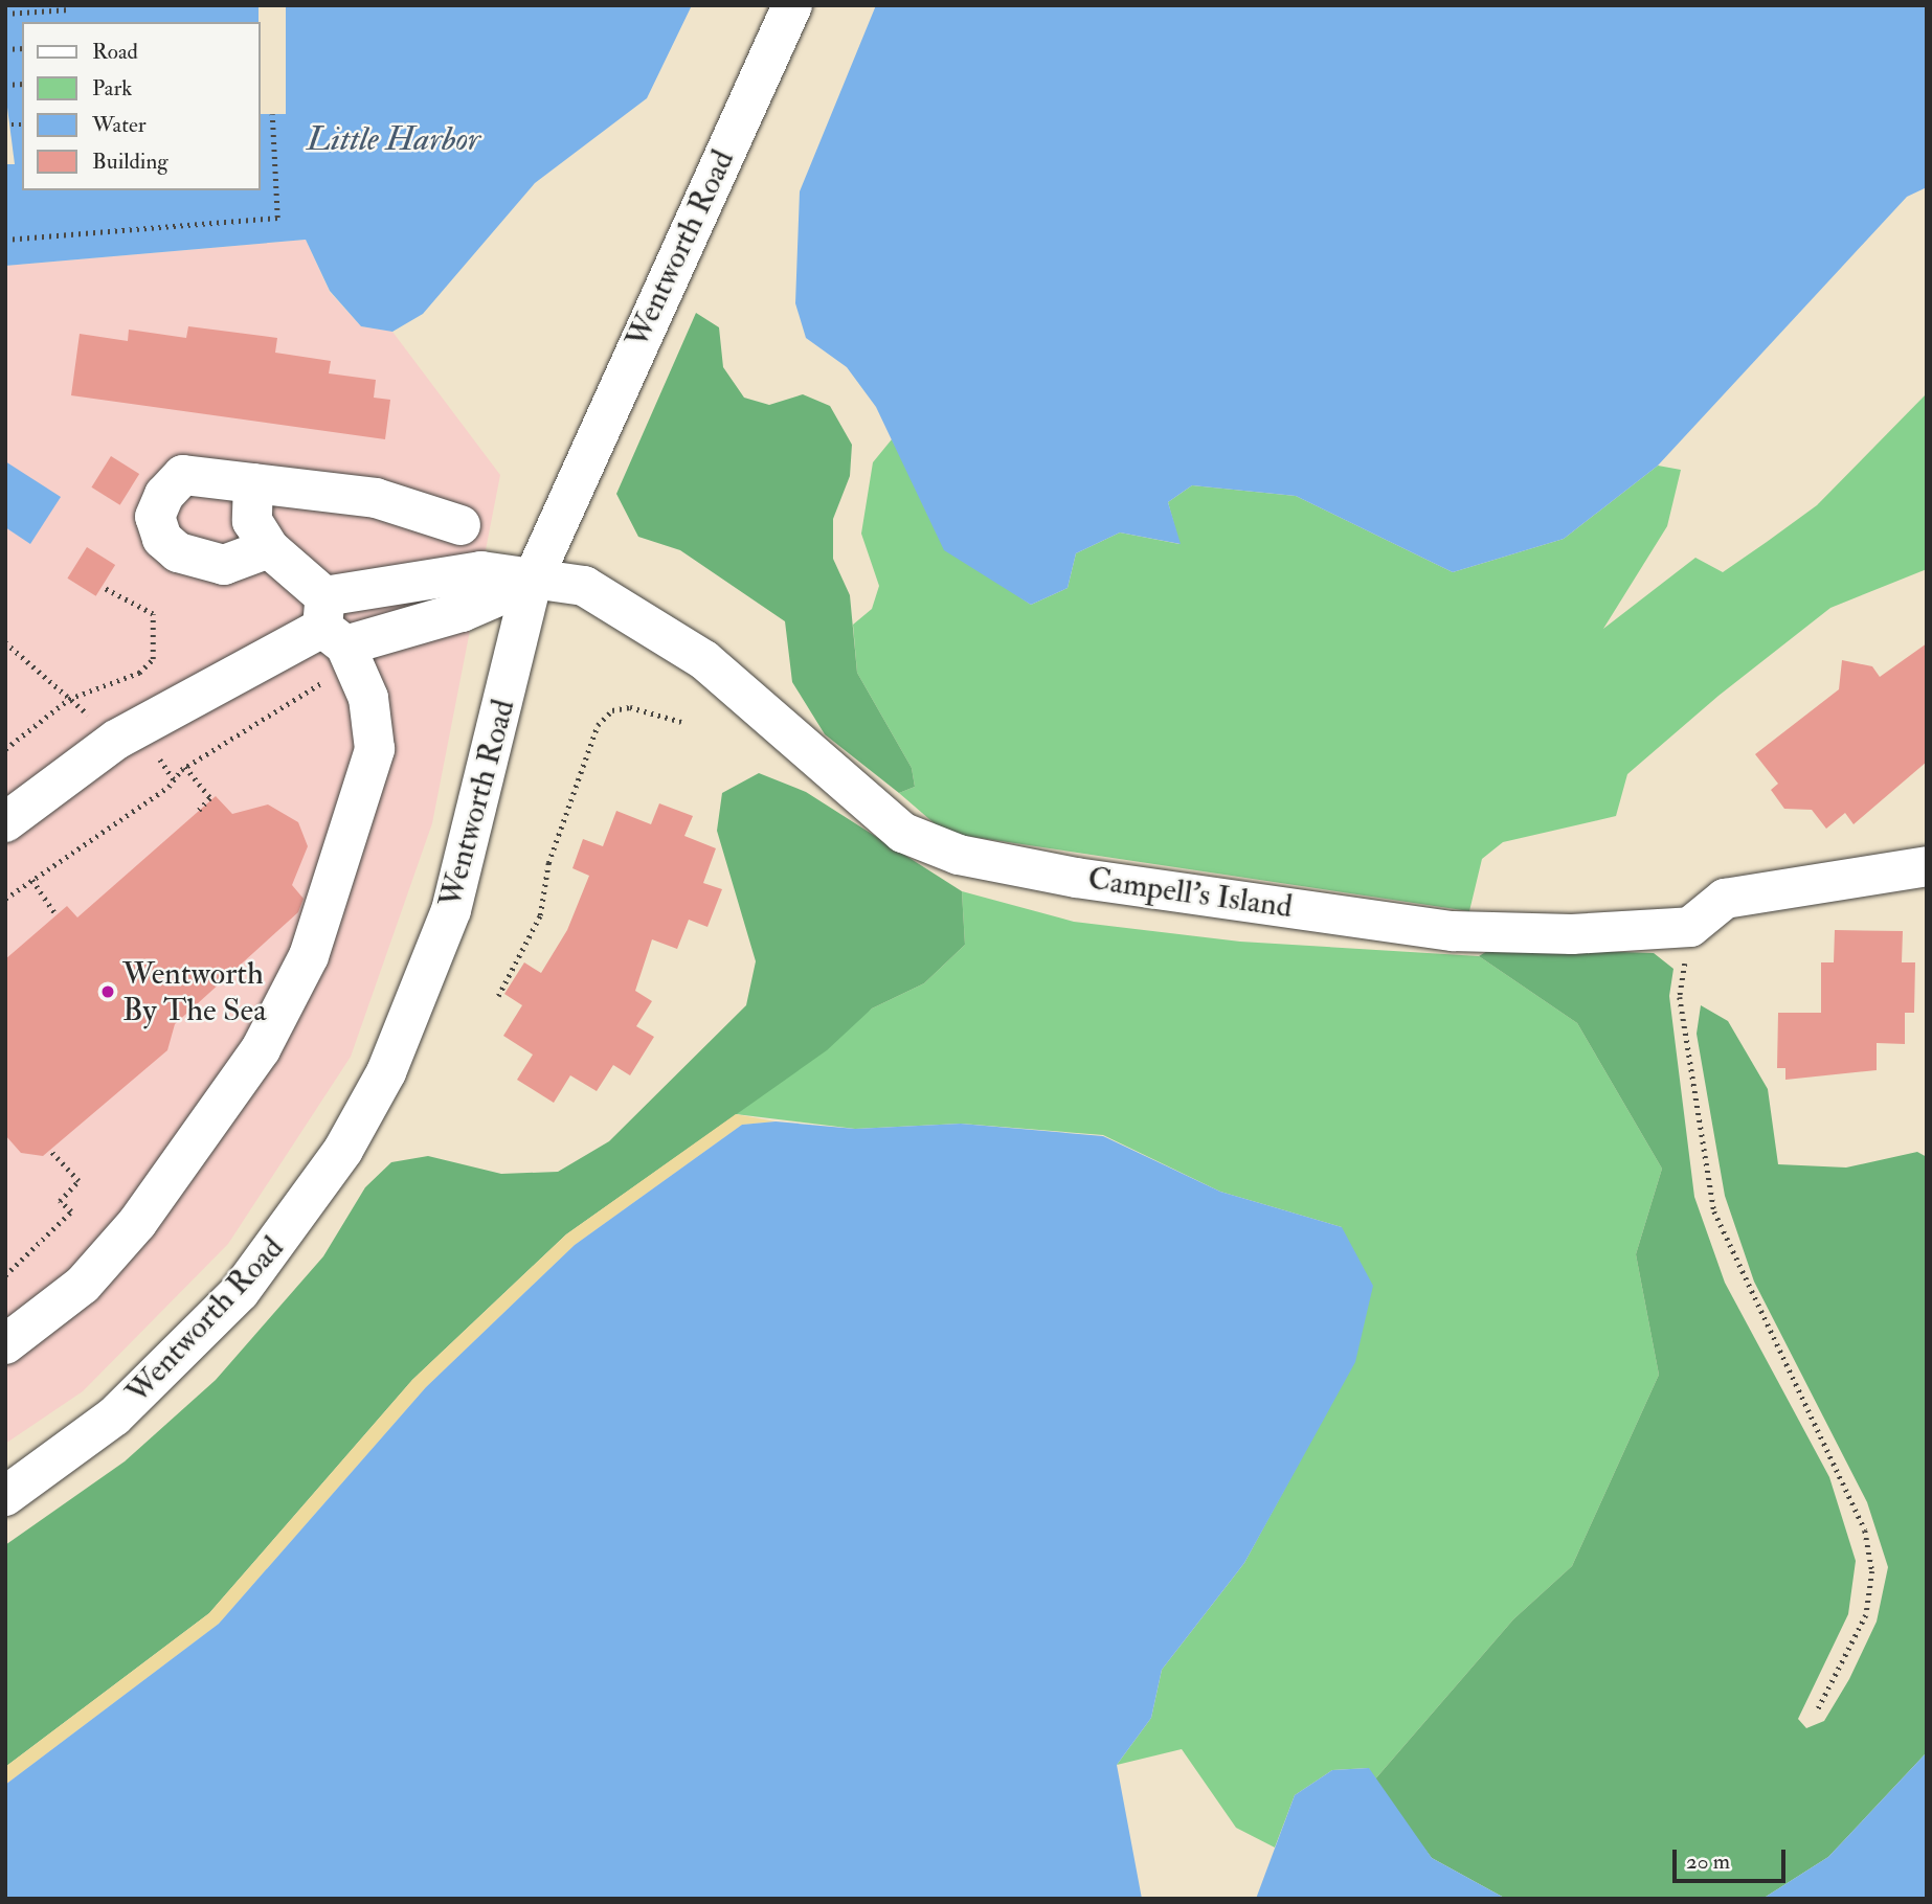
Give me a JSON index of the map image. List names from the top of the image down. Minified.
{"streets":{"main road":["Wentworth Road","Campell's Island"]},"crossings":[["Wentworth Road","Campell's Island"]],"water":["Little Harbor"],"places":["Wentworth By The Sea"],"legend":["Road","Park","Water","Building"],"scale_bar":"20 m"}
